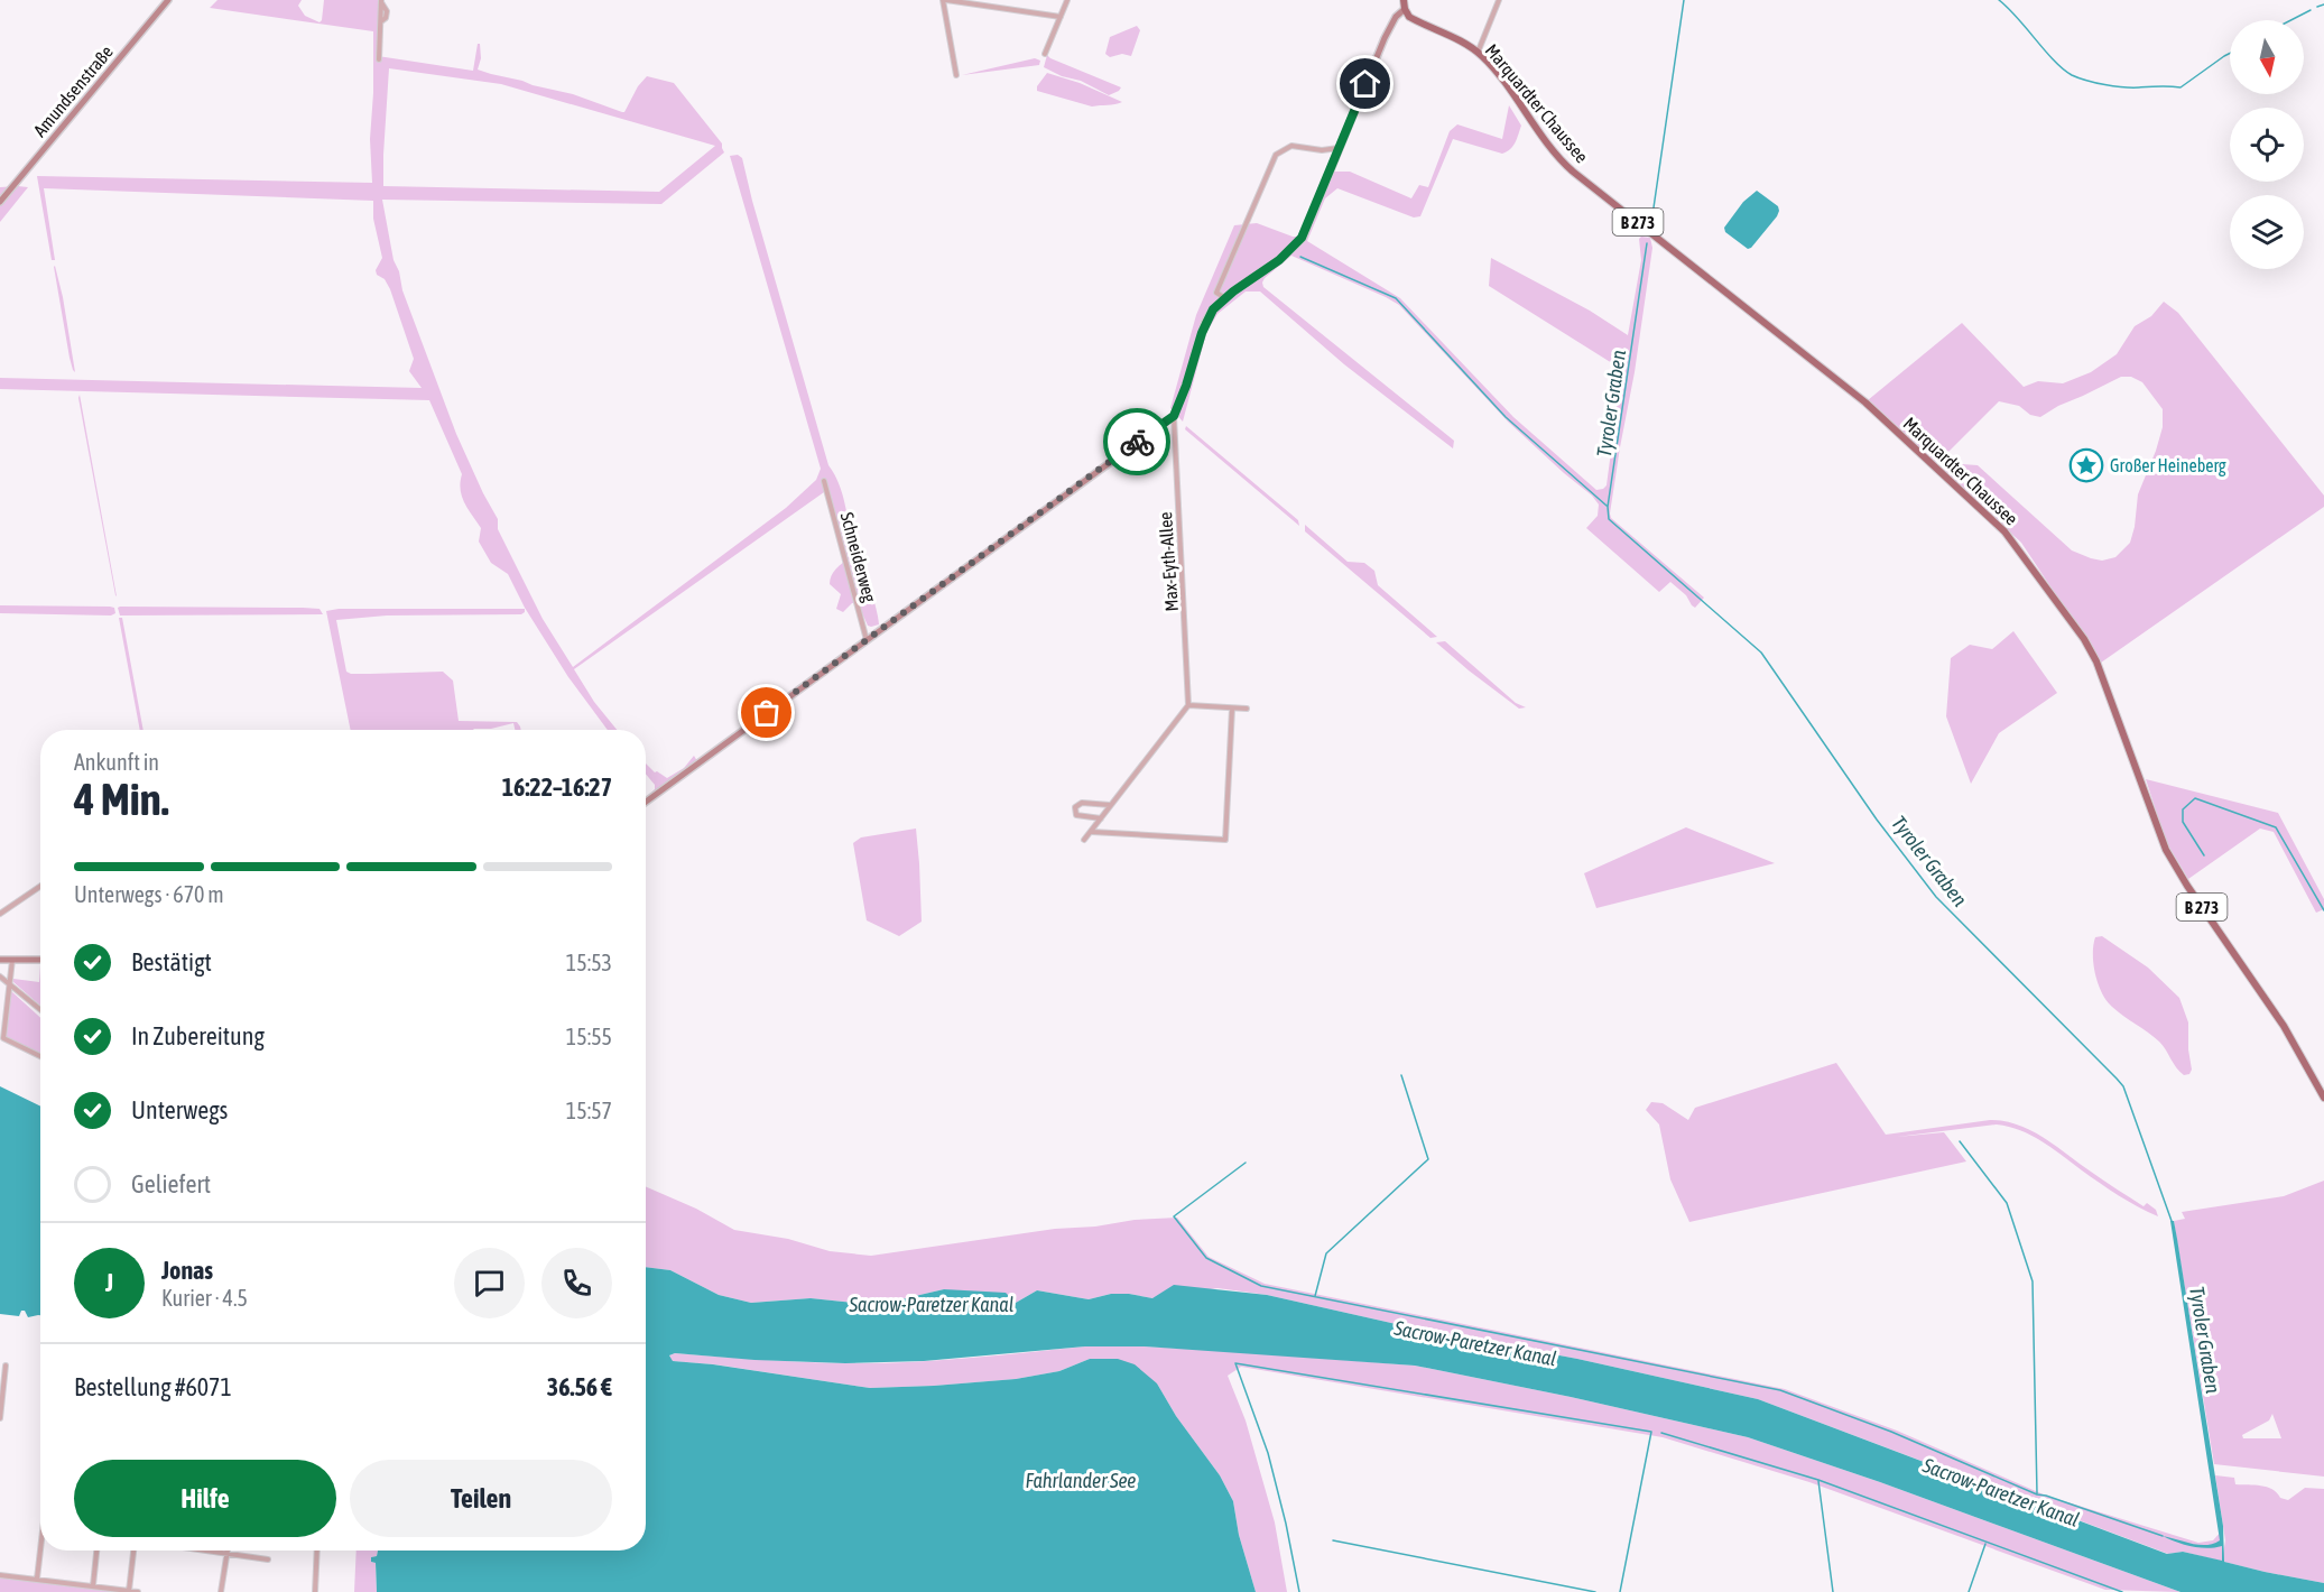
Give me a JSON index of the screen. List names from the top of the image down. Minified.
{"streets":{"main road":["Marquardter Chaussee","B 273"],"street":["Amundsenstraße","Schneiderweg","Max-Eyth-Allee"]},"water":["Tyroler Graben","Sacrow-Paretzer Kanal","Fahrlander See"],"places":{"place":["Großer Heineberg"]},"north":"bottom","page":{"heading":["4 Min.","Ankunft in","16:22–16:27"],"panel":["Jonas","Kurier · 4.5","Bestellung #6071","36.56 €"],"bar":"Unterwegs · 670 m","list":[["Bestätigt","15:53"],["In Zubereitung","15:55"],["Unterwegs","15:57"],"Geliefert"],"round":"J","buttons":["Hilfe","Teilen"]}}
